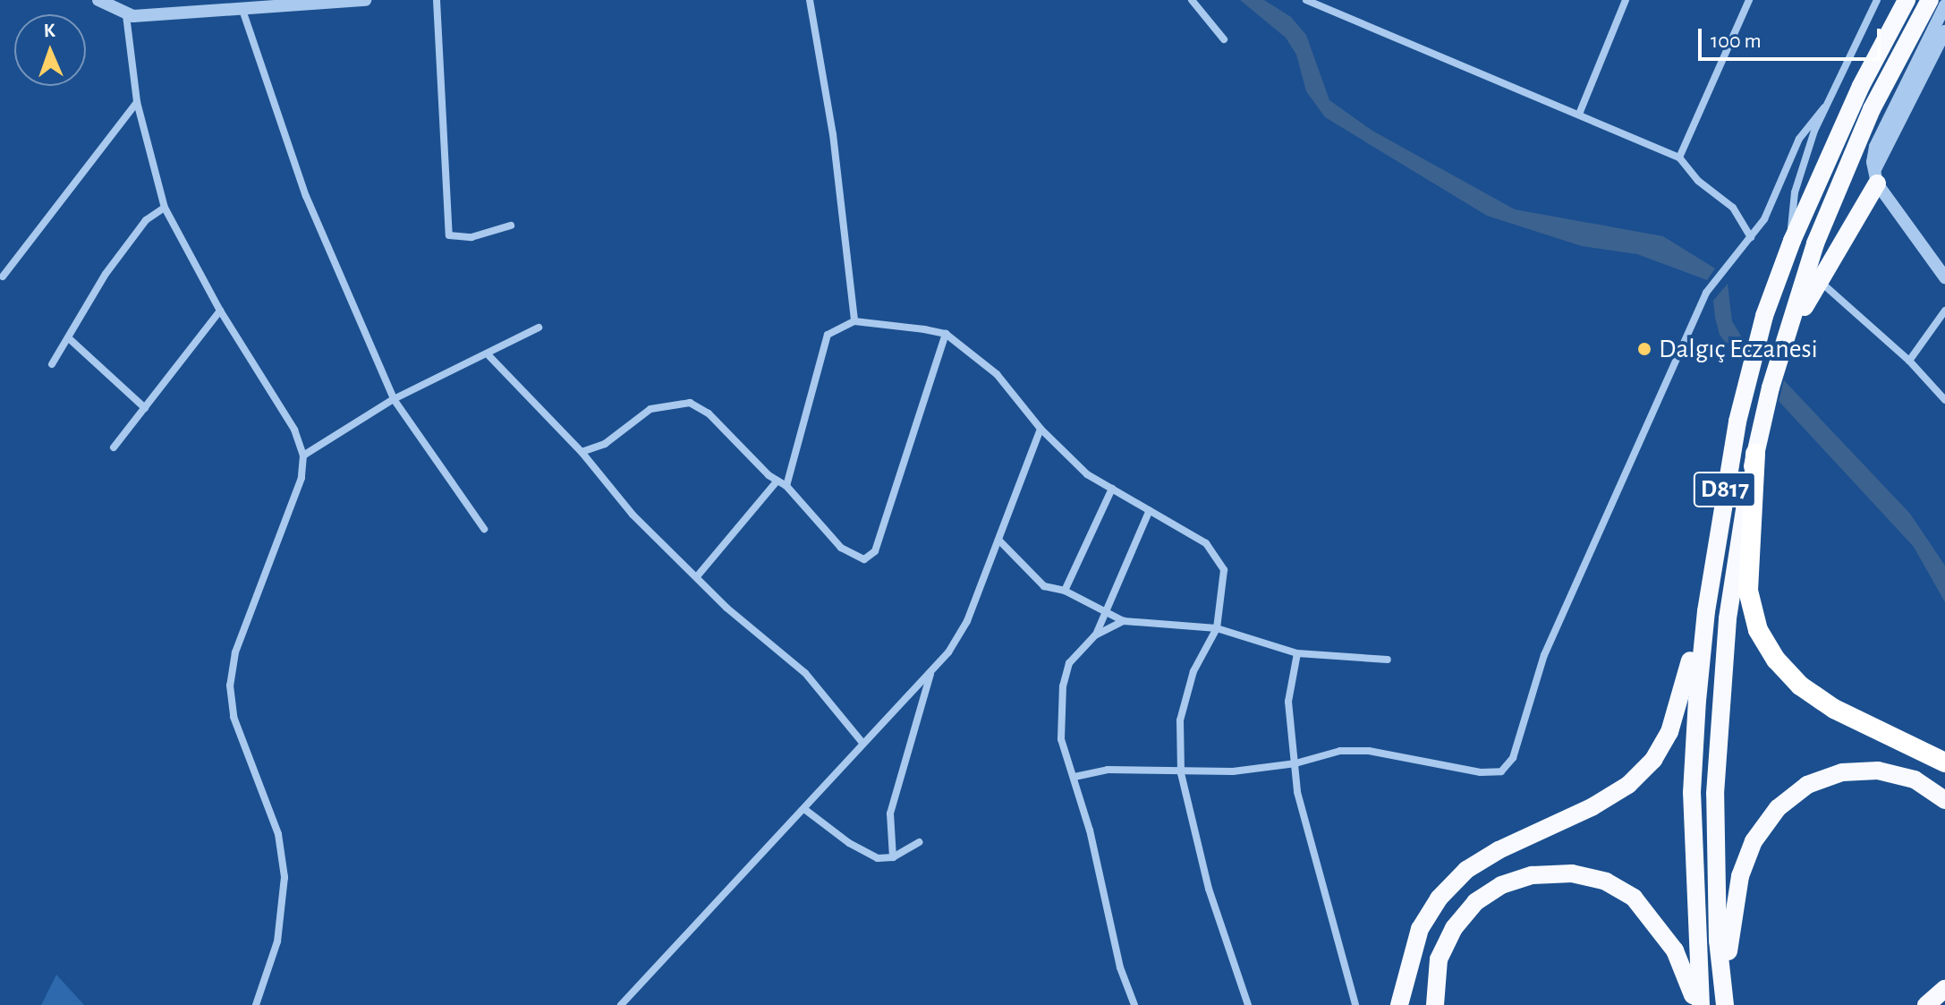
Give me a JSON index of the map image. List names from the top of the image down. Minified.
{"streets":{"highway":["D817"]},"places":["Dalgıç Eczanesi"],"scale_bar":"100 m","north":"top"}
